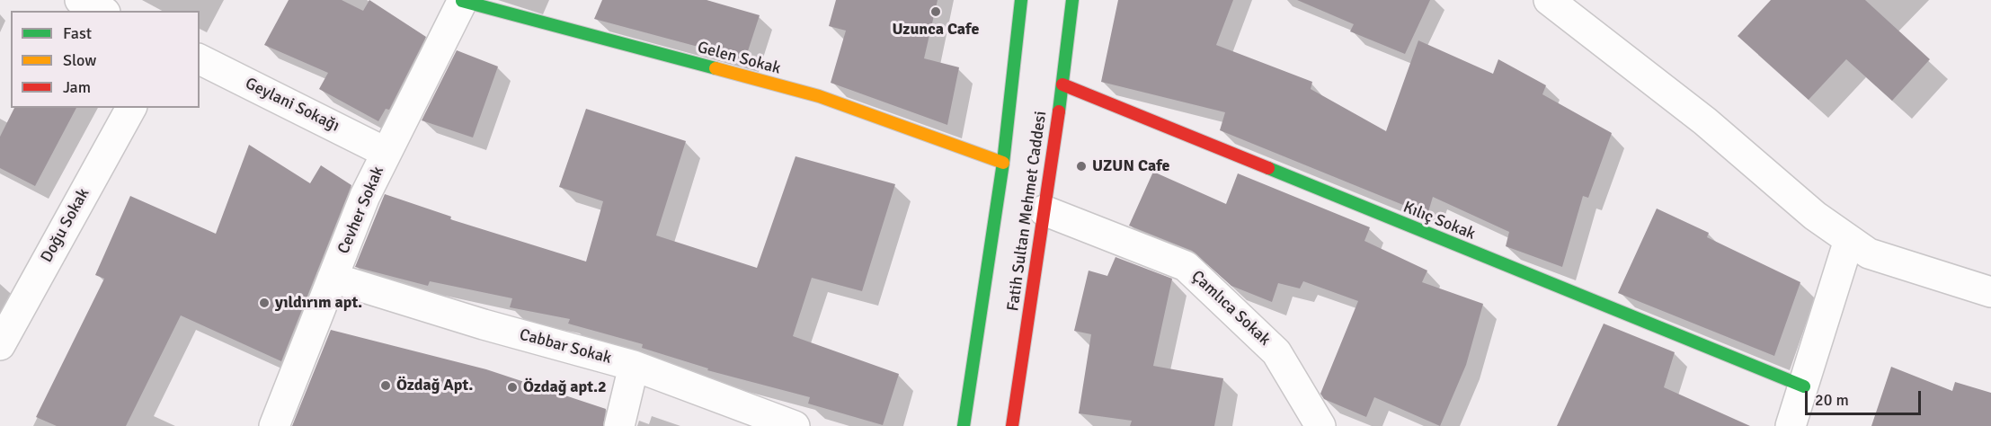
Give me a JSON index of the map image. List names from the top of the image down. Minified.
{"streets":{"street":["Gelen Sokak","Geylani Sokağı","Cevher Sokak","Fatih Sultan Mehmet Caddesi","Kılıç Sokak","Doğu Sokak","Çamlıca Sokak","Cabbar Sokak"]},"crossings":[["Gelen Sokak","Cevher Sokak"],["Gelen Sokak","Fatih Sultan Mehmet Caddesi"],["Geylani Sokağı","Cevher Sokak"],["Cevher Sokak","Cabbar Sokak"],["Fatih Sultan Mehmet Caddesi","Kılıç Sokak"],["Fatih Sultan Mehmet Caddesi","Çamlıca Sokak"]],"places":["Uzunca Cafe","UZUN Cafe","yıldırım apt.","Özdağ Apt.","Özdağ apt.2"],"legend":["Fast","Slow","Jam"],"scale_bar":"20 m"}
